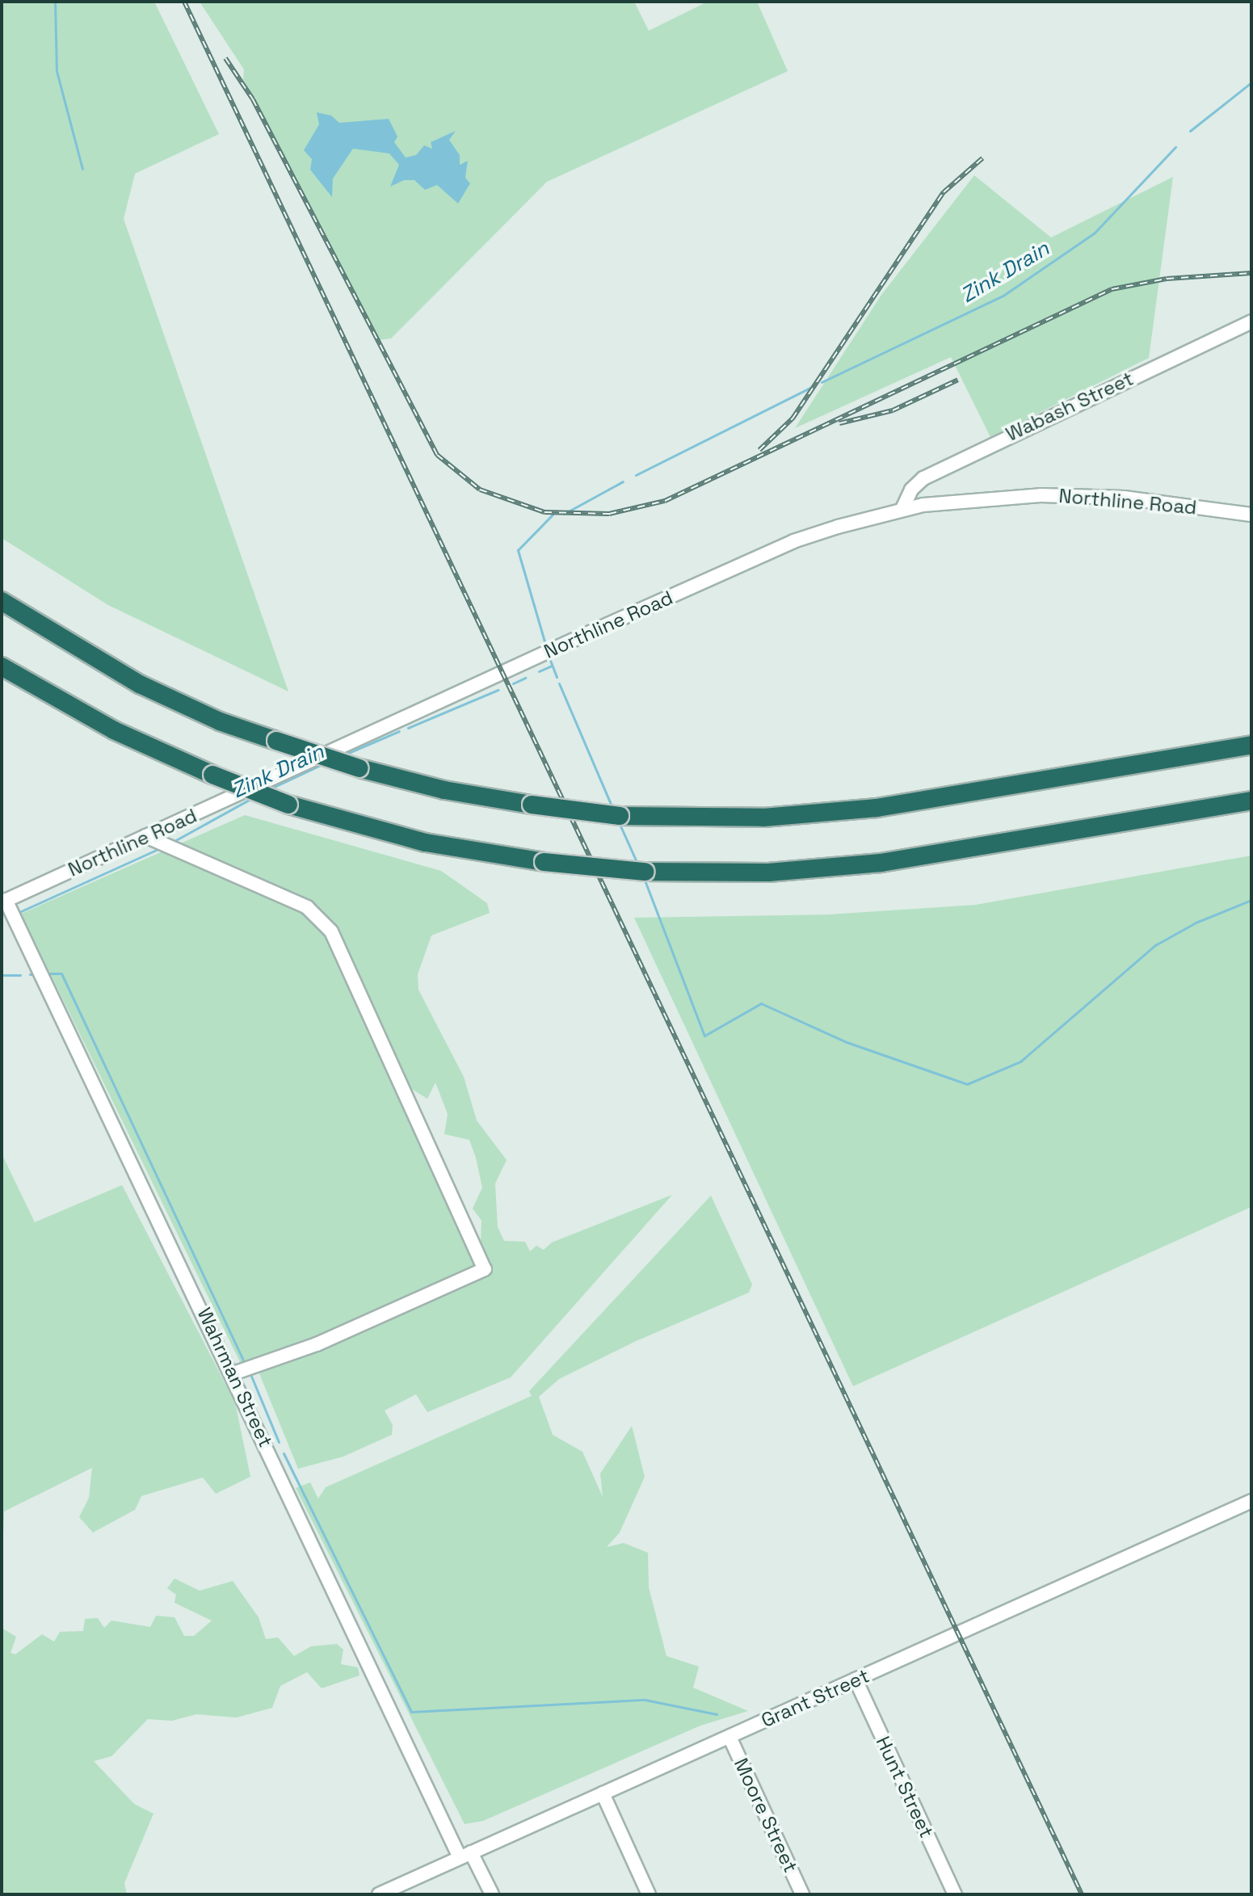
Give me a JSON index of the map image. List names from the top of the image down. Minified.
{"streets":{"street":["Wabash Street","Northline Road","Wahrman Street","Grant Street","Hunt Street","Moore Street"]},"crossings":[["Wabash Street","Northline Road"],["Northline Road","Wahrman Street"],["Wahrman Street","Grant Street"],["Grant Street","Hunt Street"],["Grant Street","Moore Street"]],"water":["Zink Drain"]}
